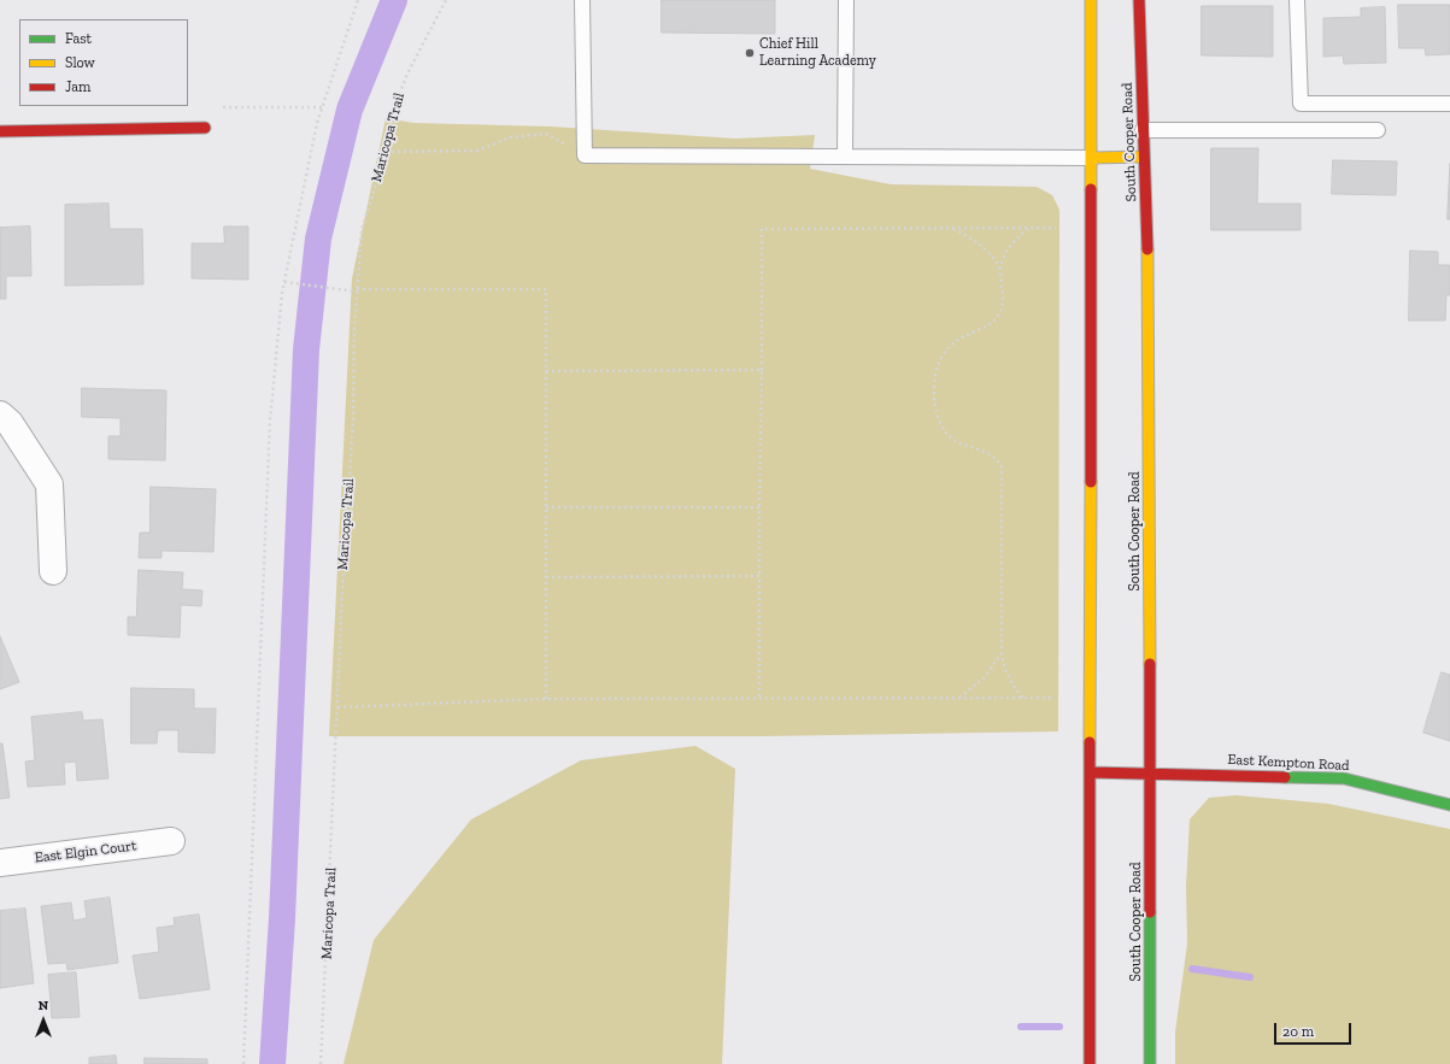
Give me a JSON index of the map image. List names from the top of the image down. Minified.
{"streets":{"main road":["South Cooper Road","East Kempton Road"],"street":["East Elgin Court"],"path":["Maricopa Trail"]},"crossings":[["South Cooper Road","East Kempton Road"]],"places":["Chief Hill Learning Academy"],"legend":["Fast","Slow","Jam"],"scale_bar":"20 m","north":"top"}
